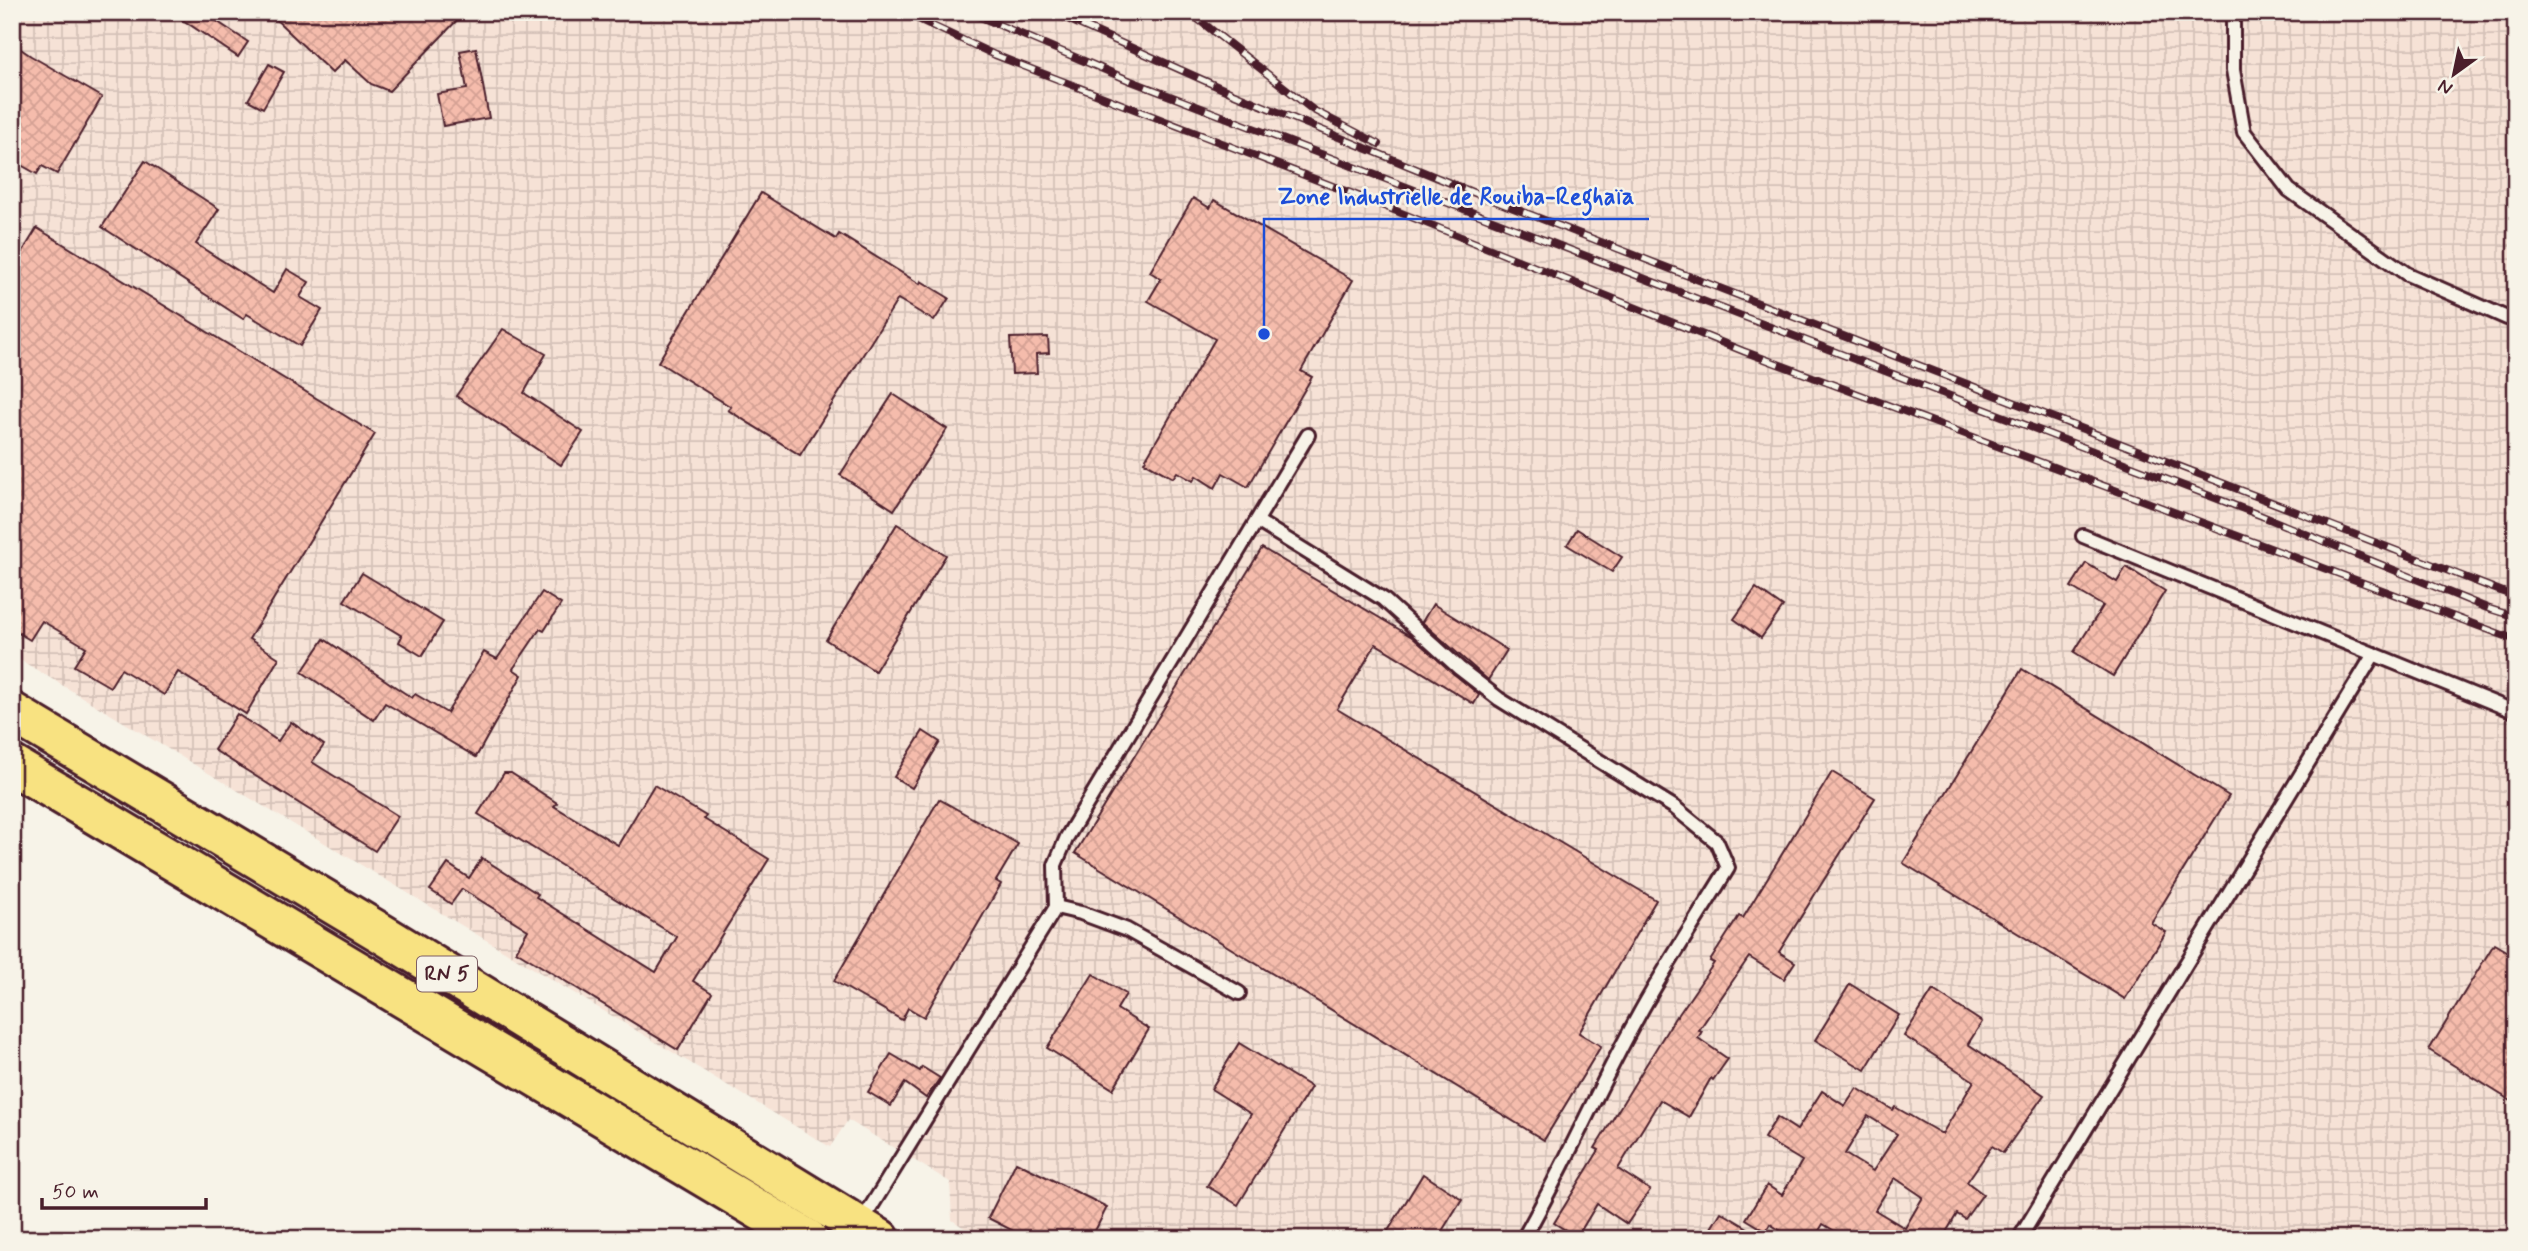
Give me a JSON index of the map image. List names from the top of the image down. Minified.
{"streets":{"highway":["RN 5"]},"places":["Zone Industrielle de Rouiba-Reghaïa"],"scale_bar":"50 m","north":"bottom left"}
